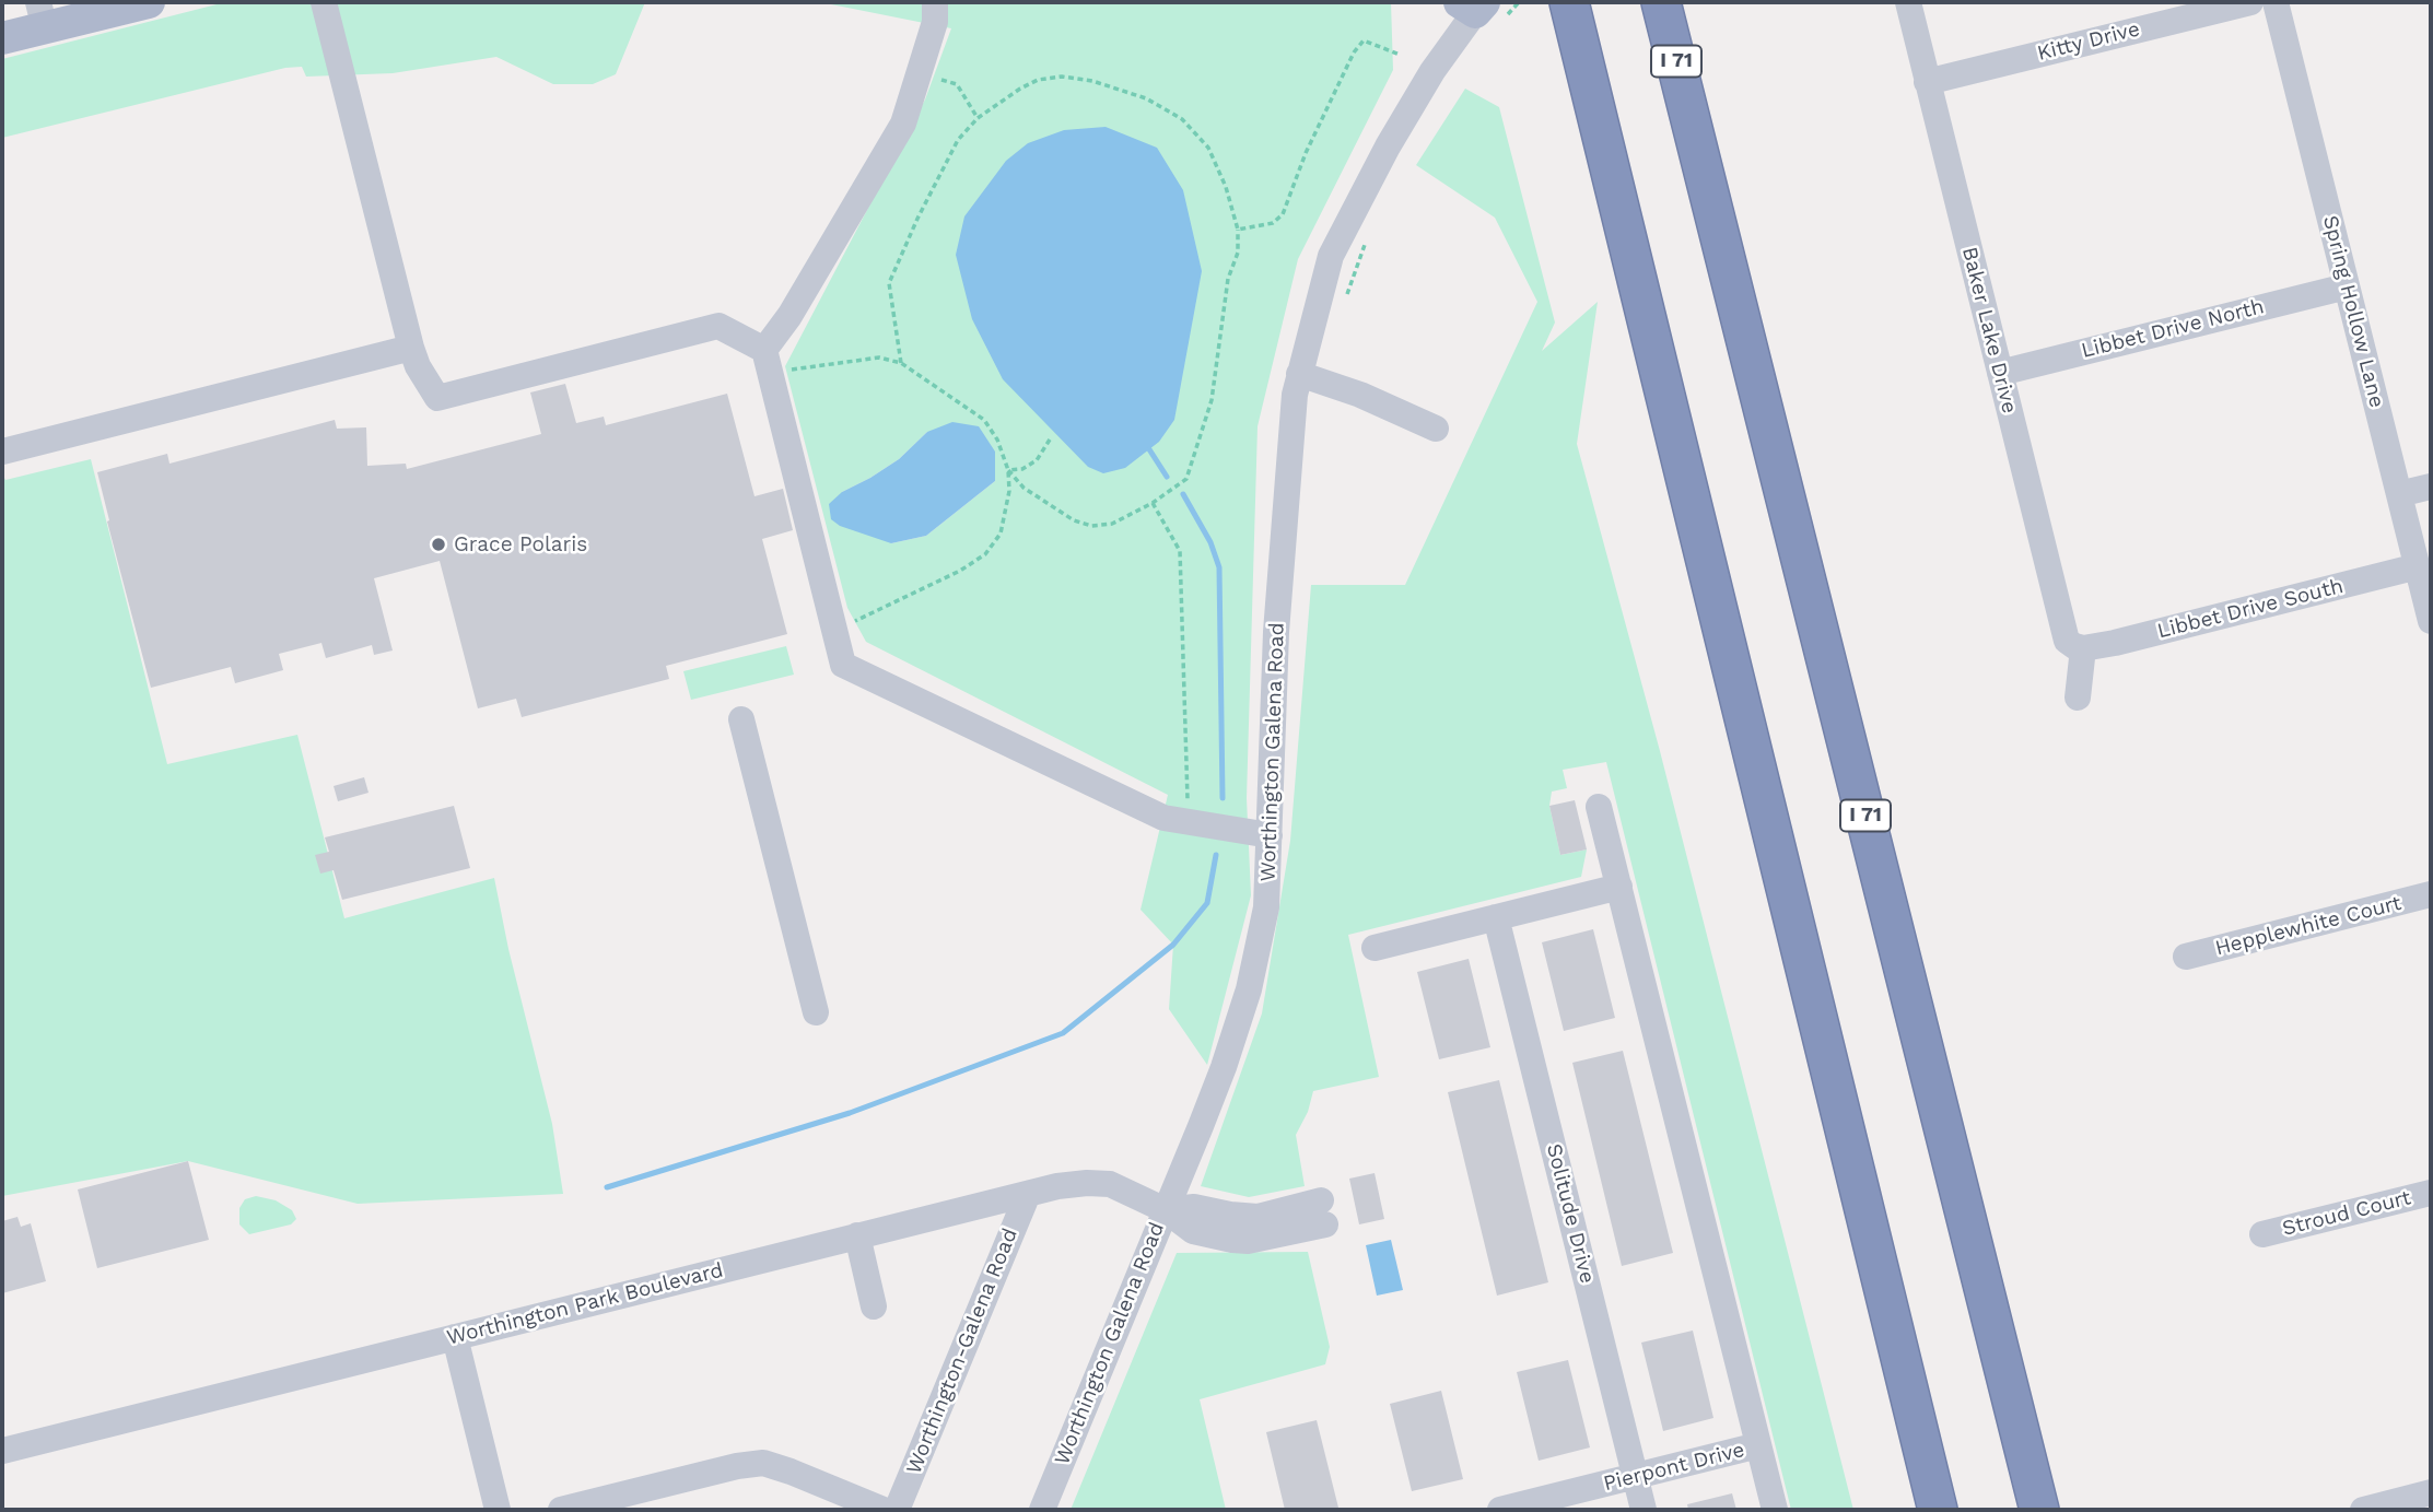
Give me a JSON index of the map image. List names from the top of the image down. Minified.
{"streets":{"highway":["I 71"],"street":["Kitty Drive","Spring Hollow Lane","Libbet Drive North","Baker Lake Drive","Libbet Drive South","Worthington Galena Road","Hepplewhite Court","Solitude Drive","Stroud Court","Worthington Park Boulevard","Worthington-Galena Road","Pierpont Drive"]},"crossings":[["Kitty Drive","Baker Lake Drive"],["Spring Hollow Lane","Libbet Drive North"],["Spring Hollow Lane","Libbet Drive South"],["Libbet Drive North","Baker Lake Drive"],["Baker Lake Drive","Libbet Drive South"],["Worthington Galena Road","Worthington Park Boulevard"],["Solitude Drive","Pierpont Drive"],["Worthington Park Boulevard","Worthington-Galena Road"]],"places":["Grace Polaris"]}
